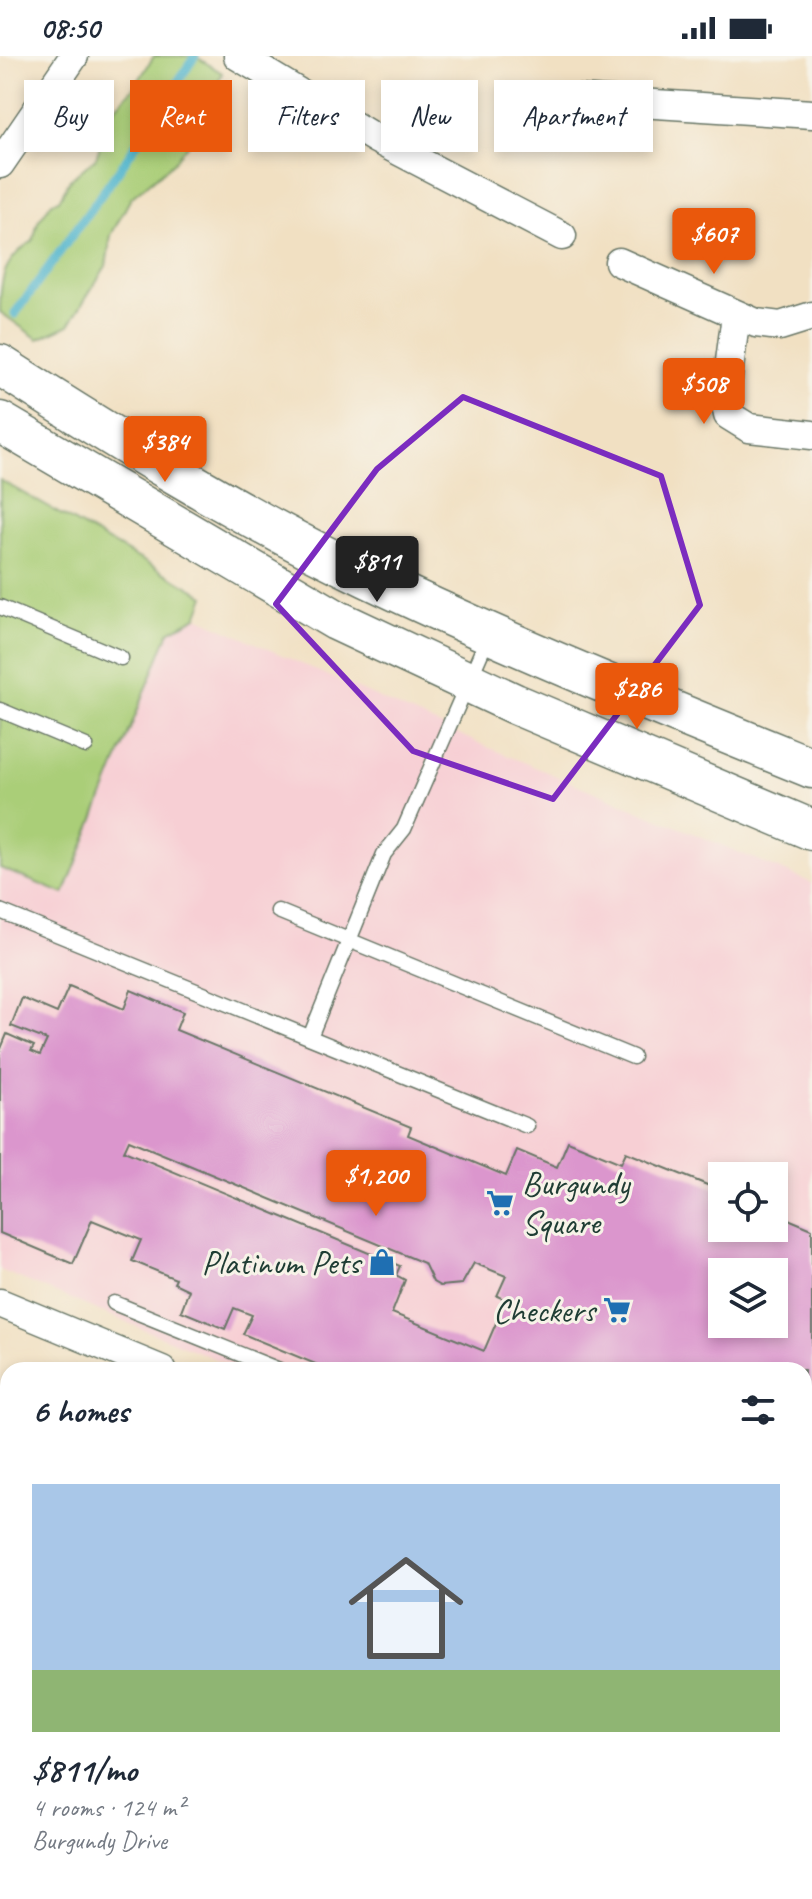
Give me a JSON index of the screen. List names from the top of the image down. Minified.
{"places":{"supermarket":["Burgundy Square","Checkers"],"shop":["Platinum Pets"]},"page":{"status":"08:50","chip":["Buy","Rent","Filters","New","Apartment"],"price":["$607","$508","$384","$811","$286","$1,200"],"heading":"6 homes","list":[{"name":"$811/mo","note":"4 rooms · 124 m² · Burgundy Drive"}]}}
